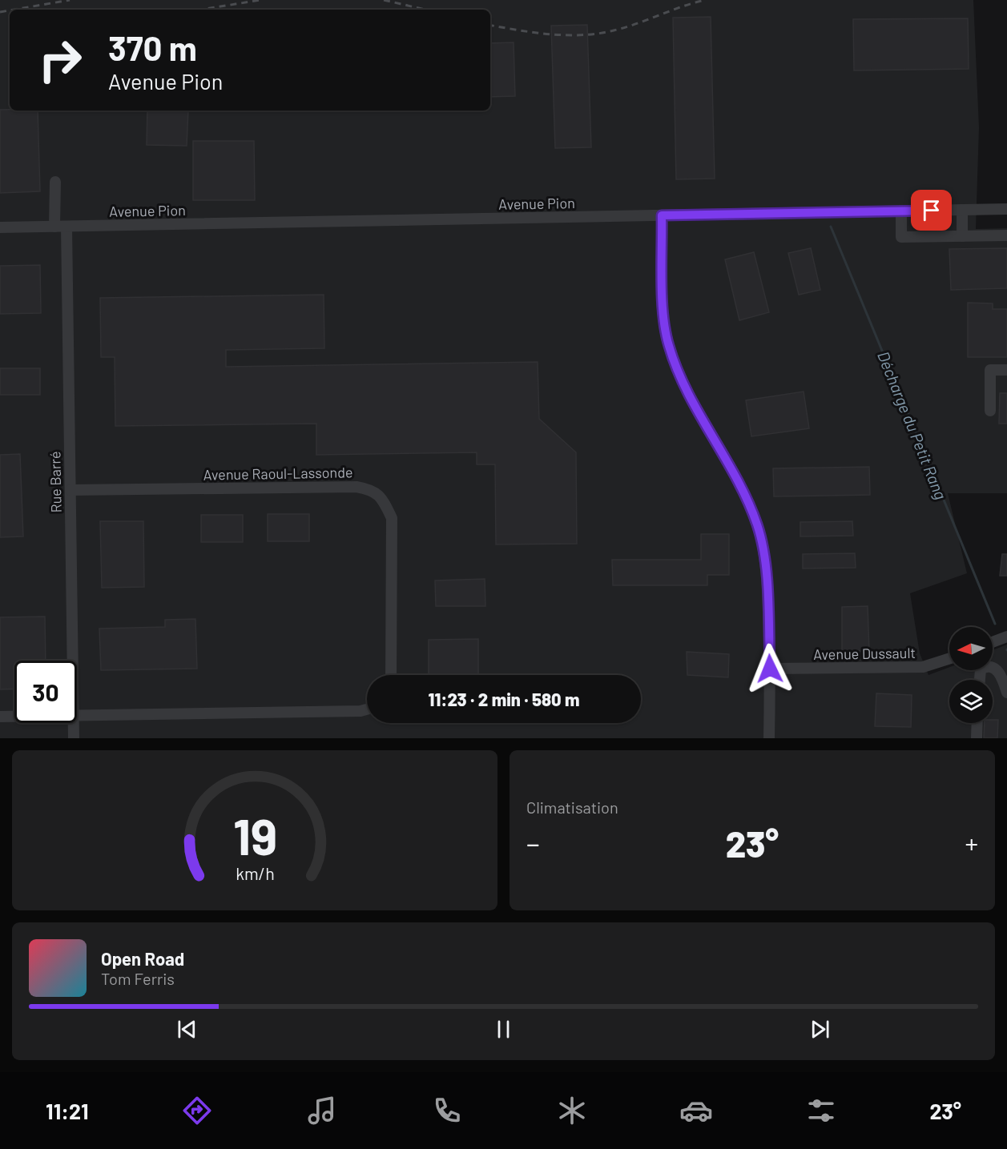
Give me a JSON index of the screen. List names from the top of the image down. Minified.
{"streets":{"street":["Avenue Pion","Avenue Raoul-Lassonde","Rue Barré","Avenue Dussault"]},"crossings":[["Avenue Pion","Rue Barré"],["Avenue Raoul-Lassonde","Rue Barré"]],"water":["Décharge du Petit Rang"],"north":"left","page":{"turn":["370 m","Avenue Pion"],"limit":"30","trip":"11:23 · 2 min · 580 m","tile":"Climatisation","heat":["−","23°","+"],"song":["Open Road","Tom Ferris"],"tabs":["11:21","23°"],"gauge":["19","km/h"]}}
